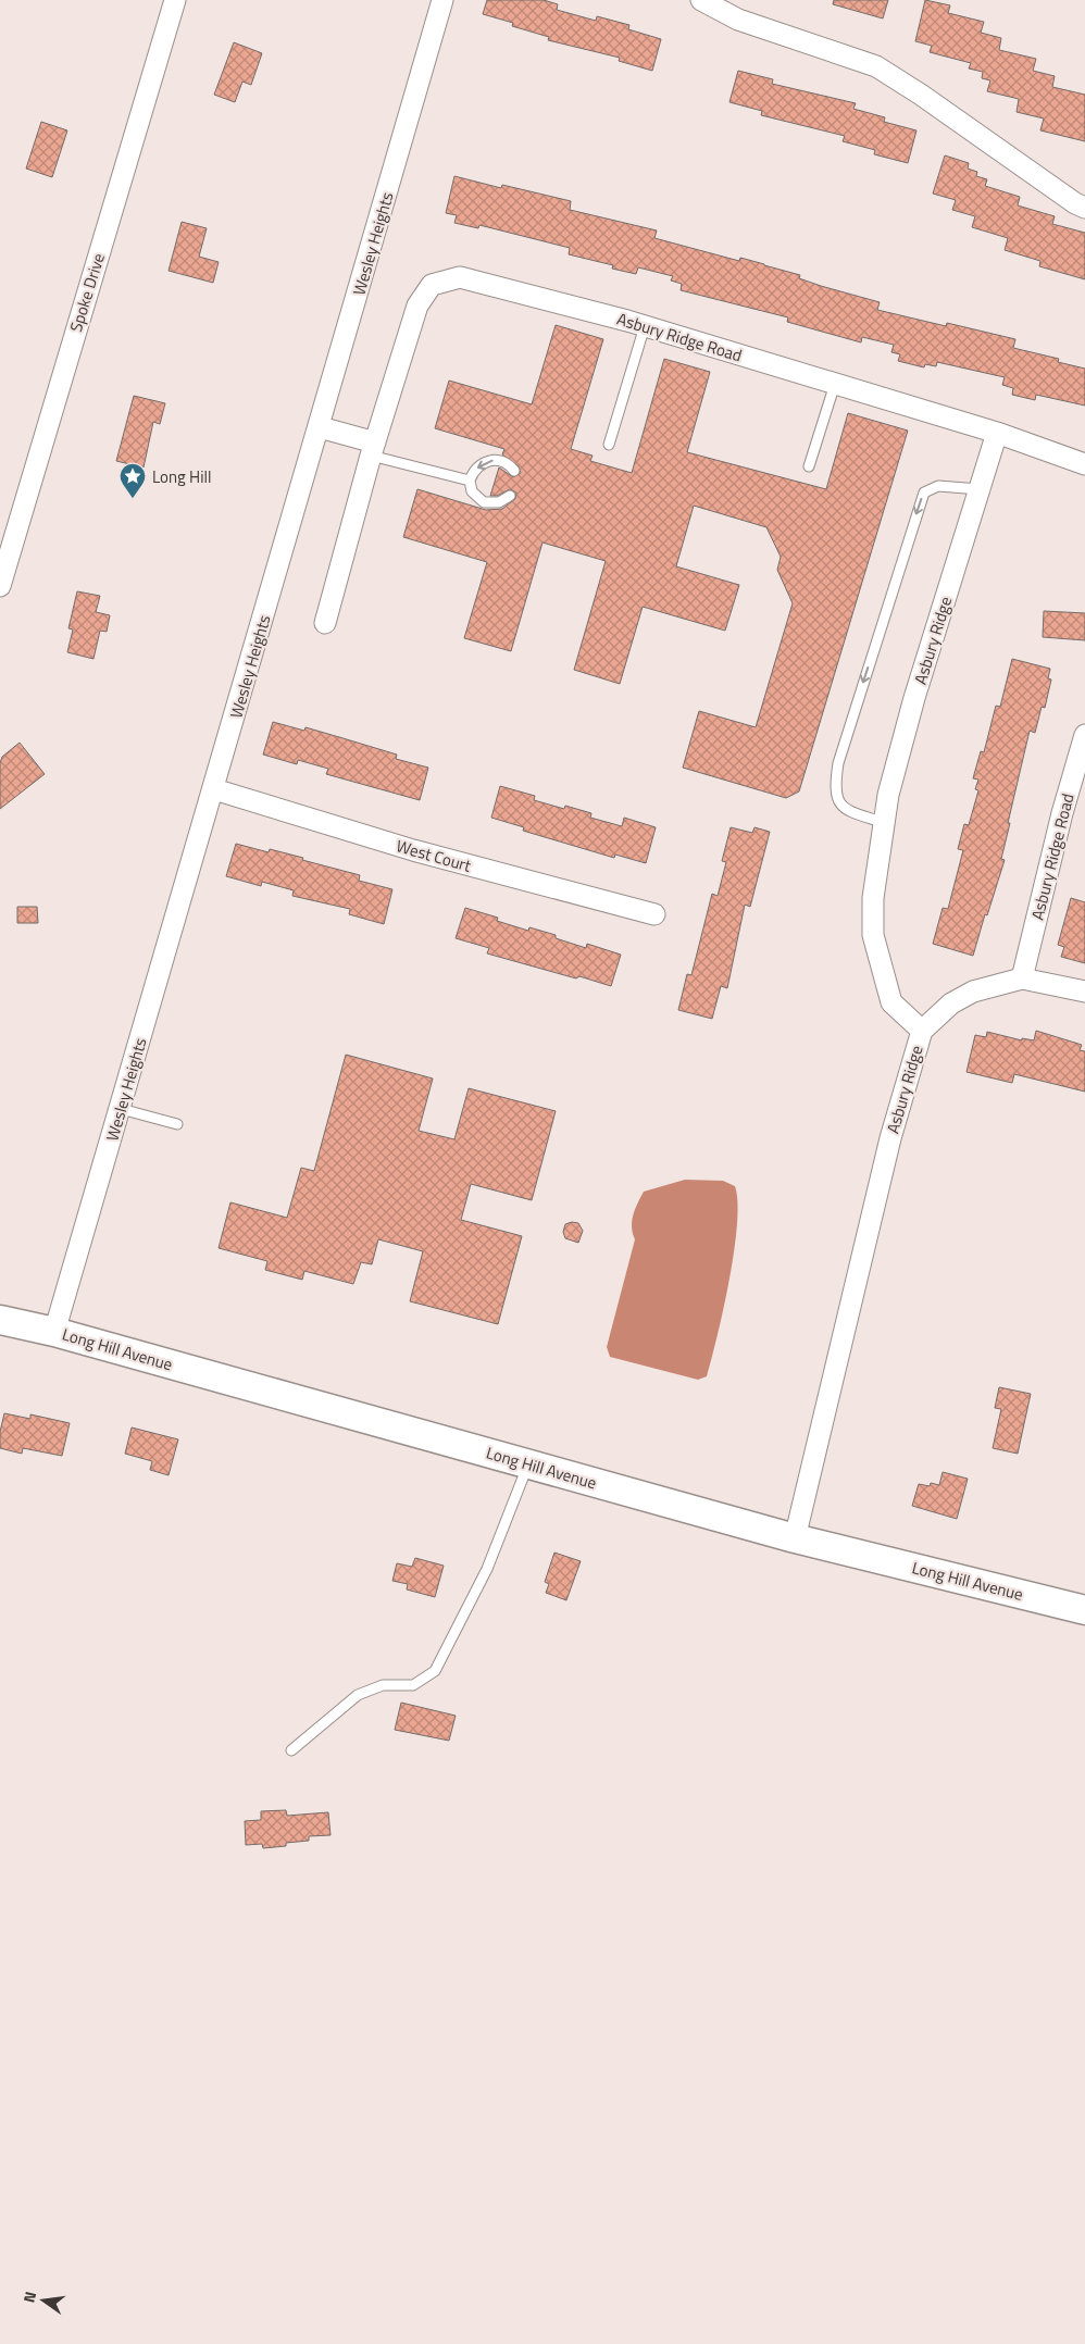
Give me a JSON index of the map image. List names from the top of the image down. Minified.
{"streets":{"street":["Wesley Heights","Spoke Drive","Asbury Ridge Road","Asbury Ridge","West Court","Long Hill Avenue"]},"crossings":[["Wesley Heights","West Court"],["Wesley Heights","Long Hill Avenue"],["Asbury Ridge Road","Asbury Ridge"],["Asbury Ridge","Long Hill Avenue"]],"places":{"place":["Long Hill"]},"north":"left"}
